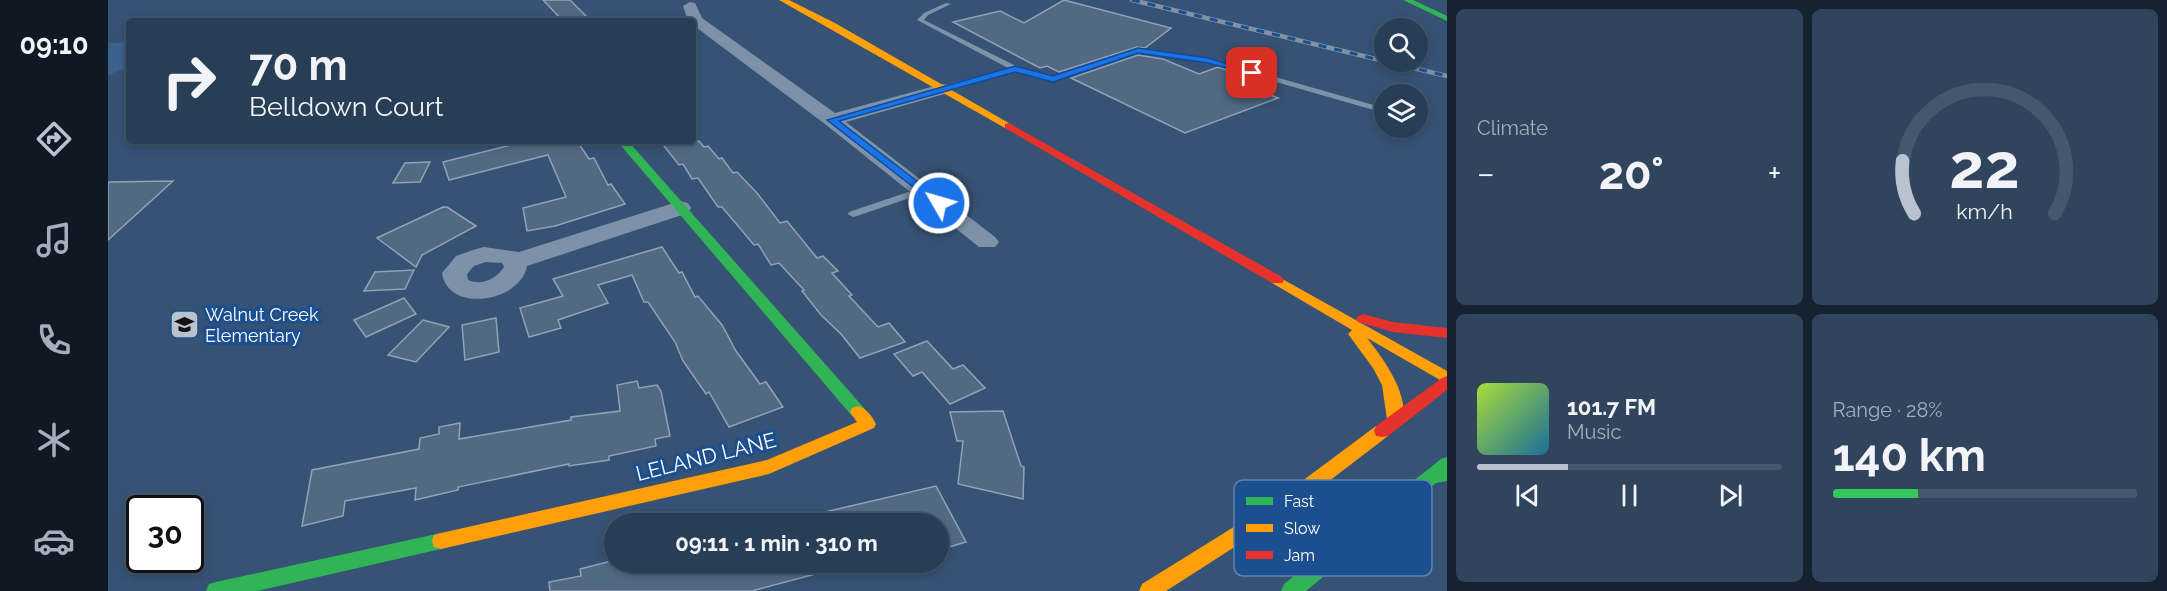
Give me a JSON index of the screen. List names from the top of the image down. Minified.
{"streets":{"street":["LELAND LANE"]},"places":{"school or university":["Walnut Creek Elementary"]},"legend":["Fast","Slow","Jam"],"page":{"tabs":"09:10","tile":["Climate",["Range · 28%","140 km"]],"turn":["70 m","Belldown Court"],"heat":["−","20°","+"],"song":["101.7 FM","Music"],"limit":"30","trip":"09:11 · 1 min · 310 m","gauge":["22","km/h"]}}
